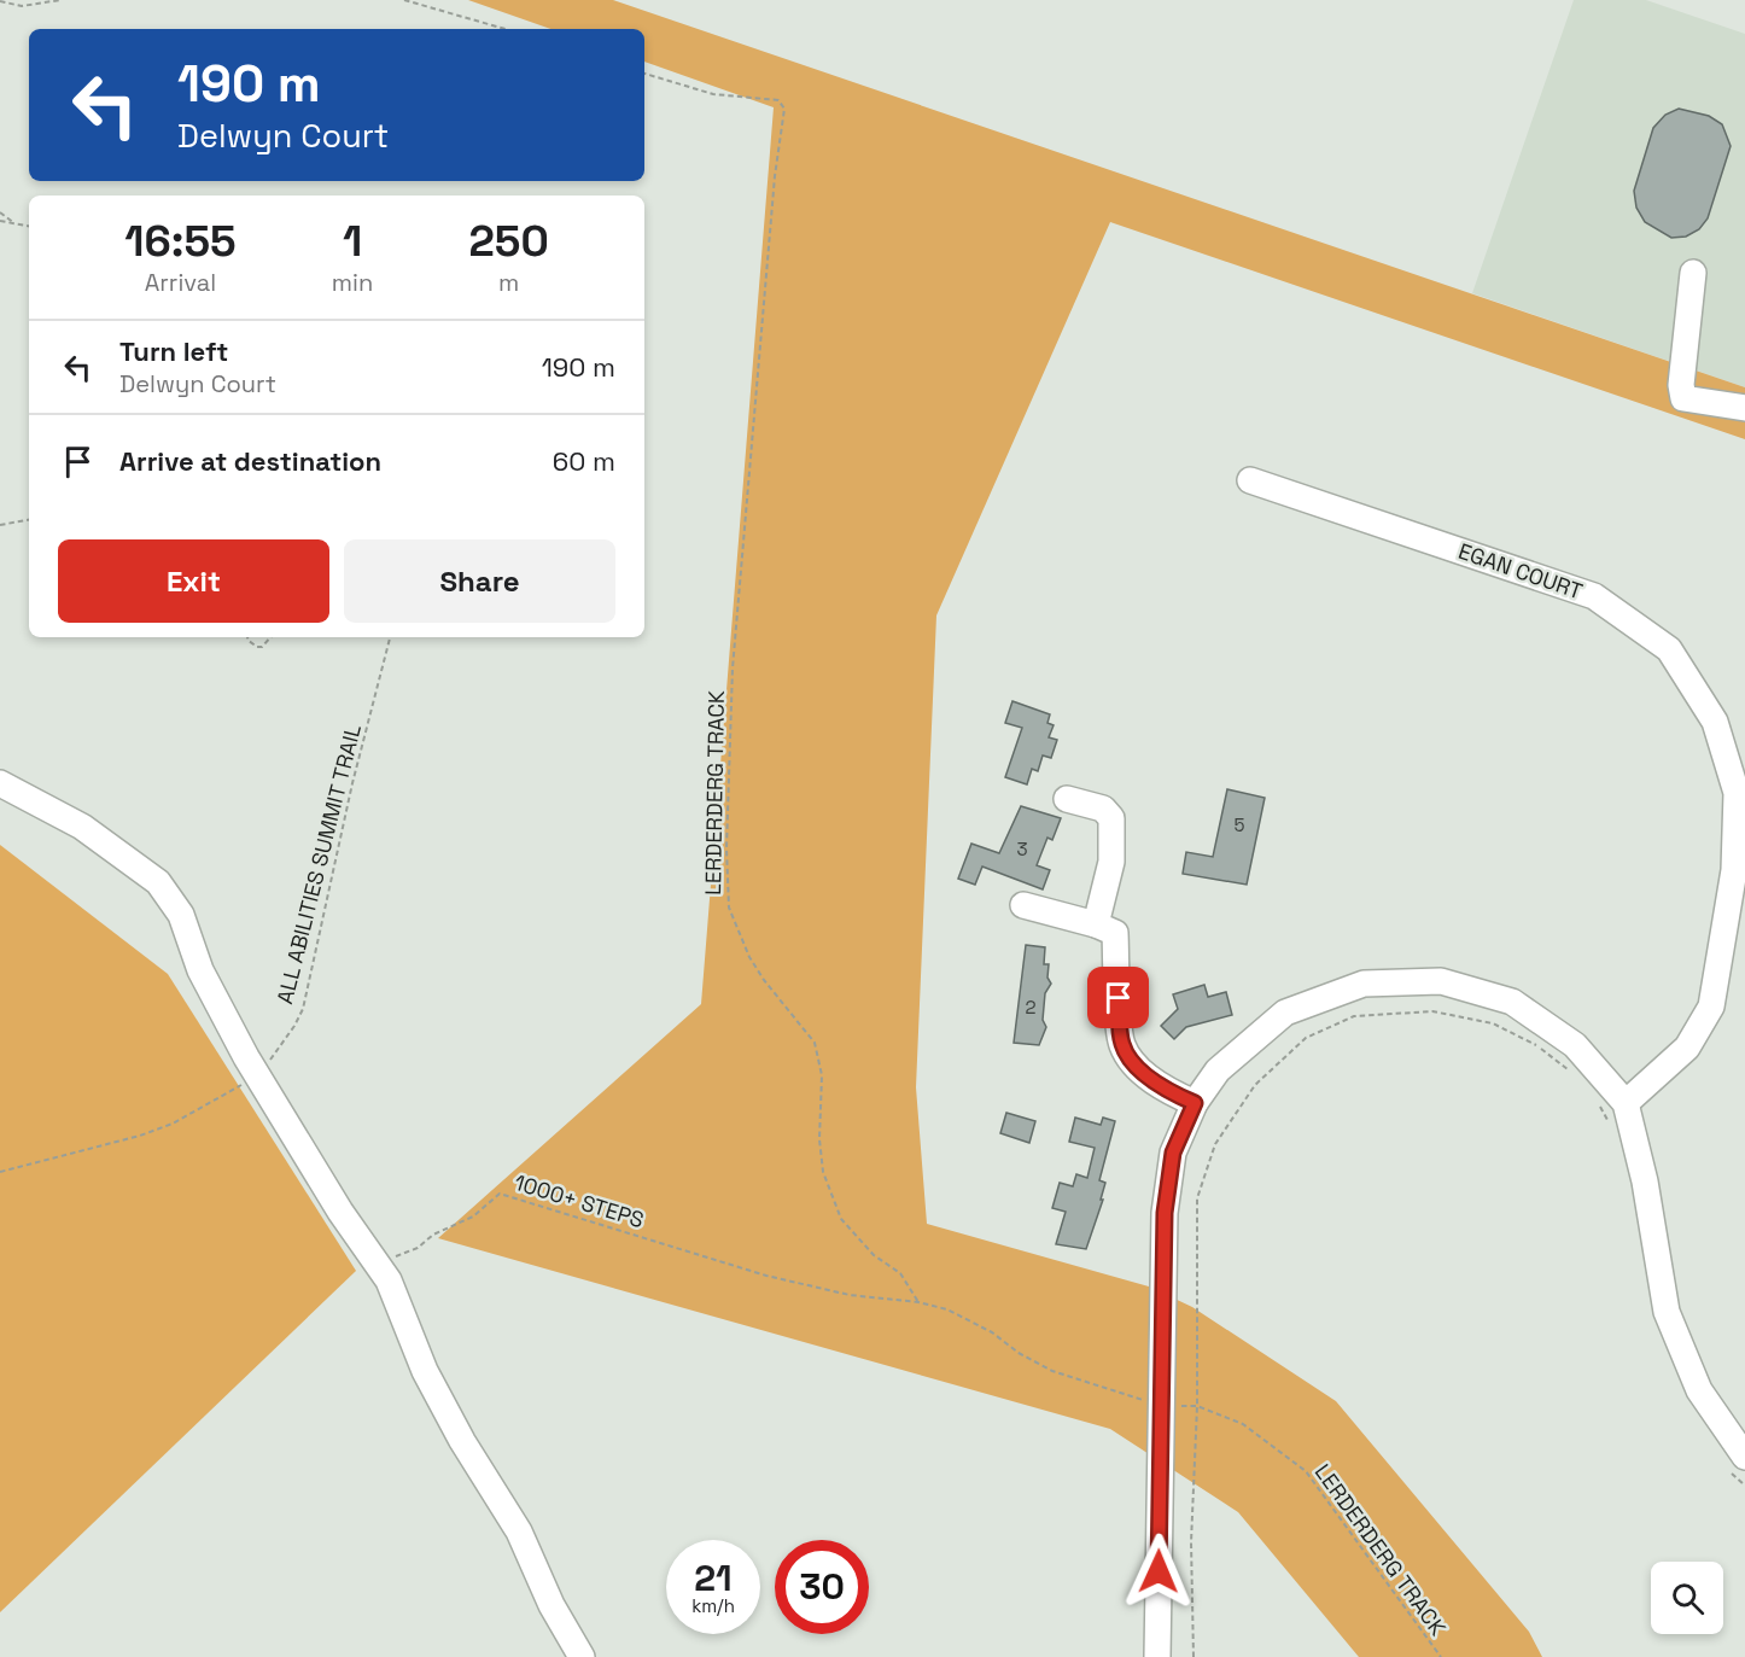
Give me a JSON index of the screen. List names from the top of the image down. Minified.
{"streets":{"street":["EGAN COURT"],"path":["LERDERDERG TRACK","ALL ABILITIES SUMMIT TRAIL","1000+ STEPS"]},"crossings":[["LERDERDERG TRACK","1000+ STEPS"]],"house_numbers":["5","3","2"],"page":{"turn":["190 m","Delwyn Court"],"eta":["16:55","Arrival","1","min","250","m"],"list":[{"name":"Turn left","note":"Delwyn Court","value":"190 m"},{"name":"Arrive at destination","value":"60 m"}],"buttons":["Exit","Share"],"speed":"21 km/h","limit":"30"}}
